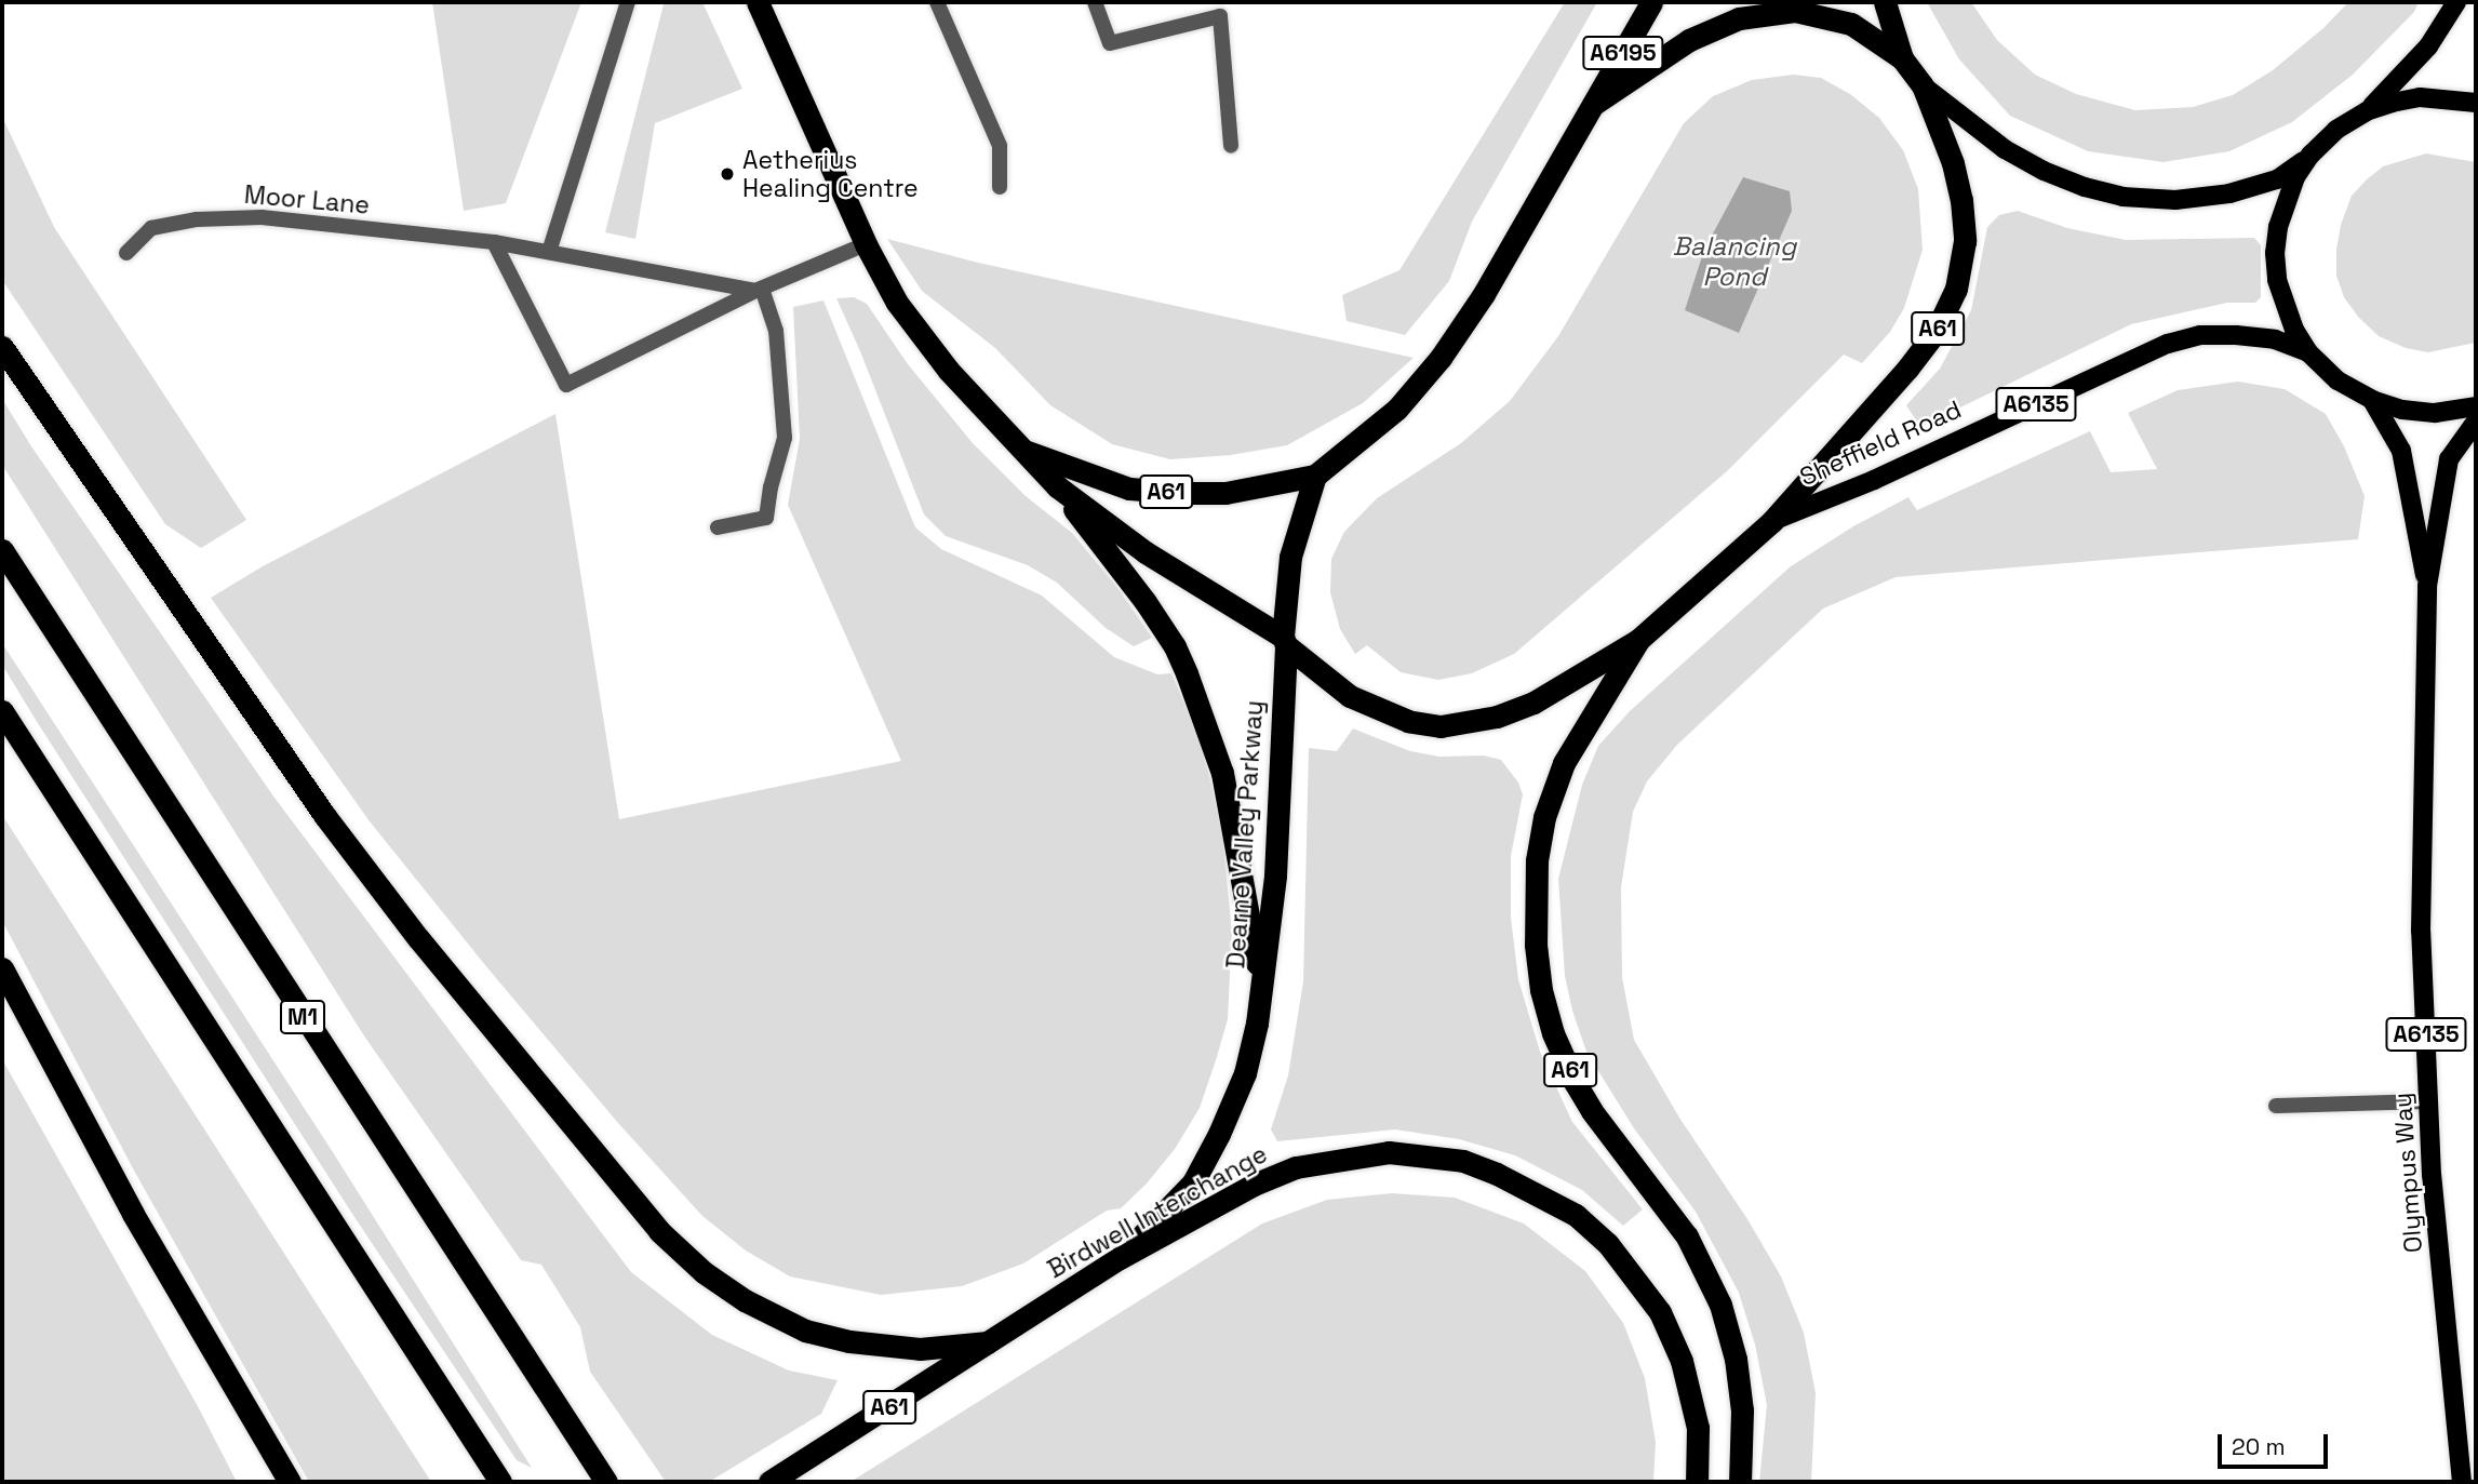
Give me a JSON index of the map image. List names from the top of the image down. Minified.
{"streets":{"highway":["A6195","A61","Dearne Valley Parkway","M1","Birdwell Interchange"],"main road":["A6135","Sheffield Road","Olympus Way"],"street":["Moor Lane"]},"crossings":[["A6195","A61"],["A61","Sheffield Road"],["A61","Dearne Valley Parkway"],["Dearne Valley Parkway","Birdwell Interchange"]],"water":["Balancing Pond"],"places":["Aetherius Healing Centre"],"scale_bar":"20 m"}
